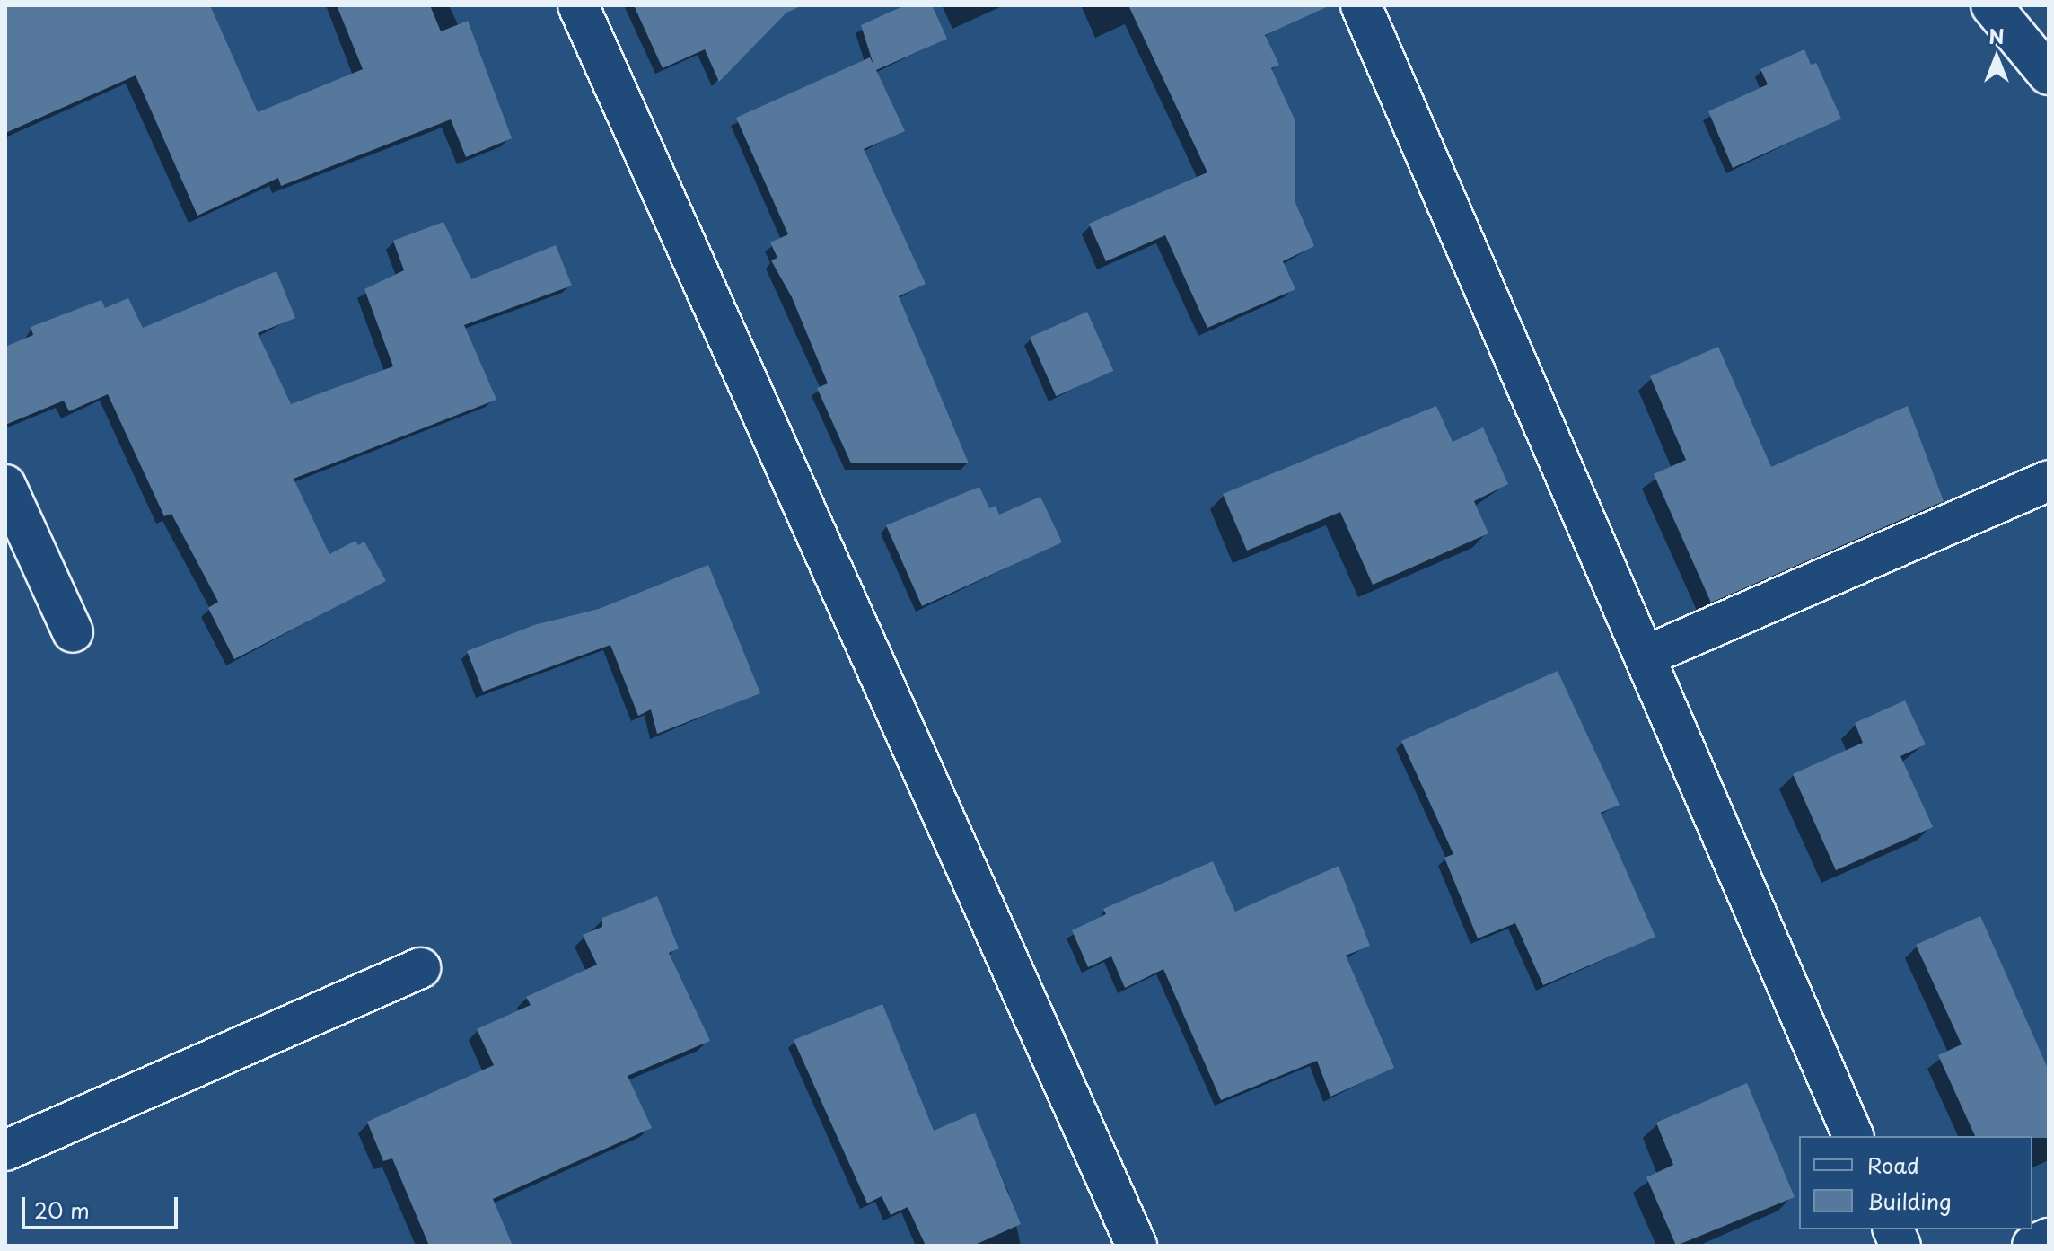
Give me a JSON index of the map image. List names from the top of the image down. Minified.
{"legend":["Road","Building"],"scale_bar":"20 m","north":"top"}
